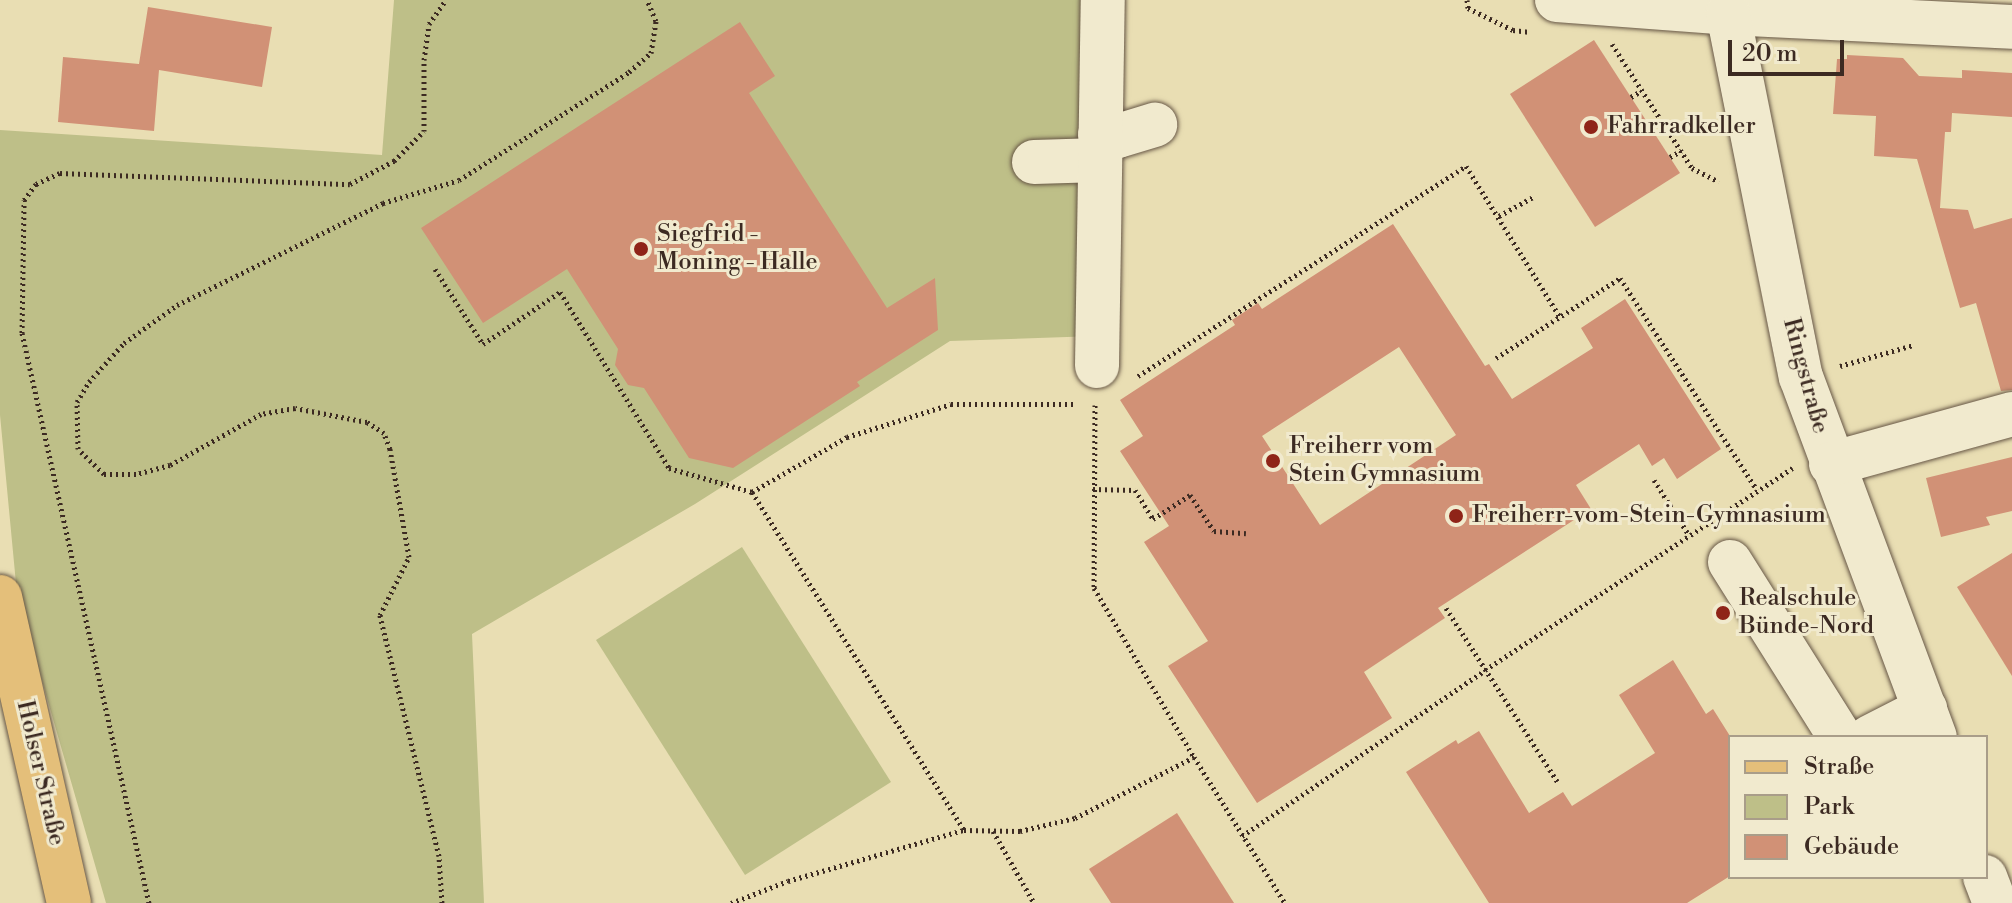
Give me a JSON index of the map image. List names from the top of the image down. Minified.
{"streets":{"main road":["Holser Straße"],"street":["Ringstraße"]},"places":["Fahrradkeller","Siegfrid - Moning - Halle","Freiherr vom Stein Gymnasium","Freiherr-vom-Stein-Gymnasium","Realschule Bünde-Nord"],"legend":["Straße","Park","Gebäude"],"scale_bar":"20 m"}
